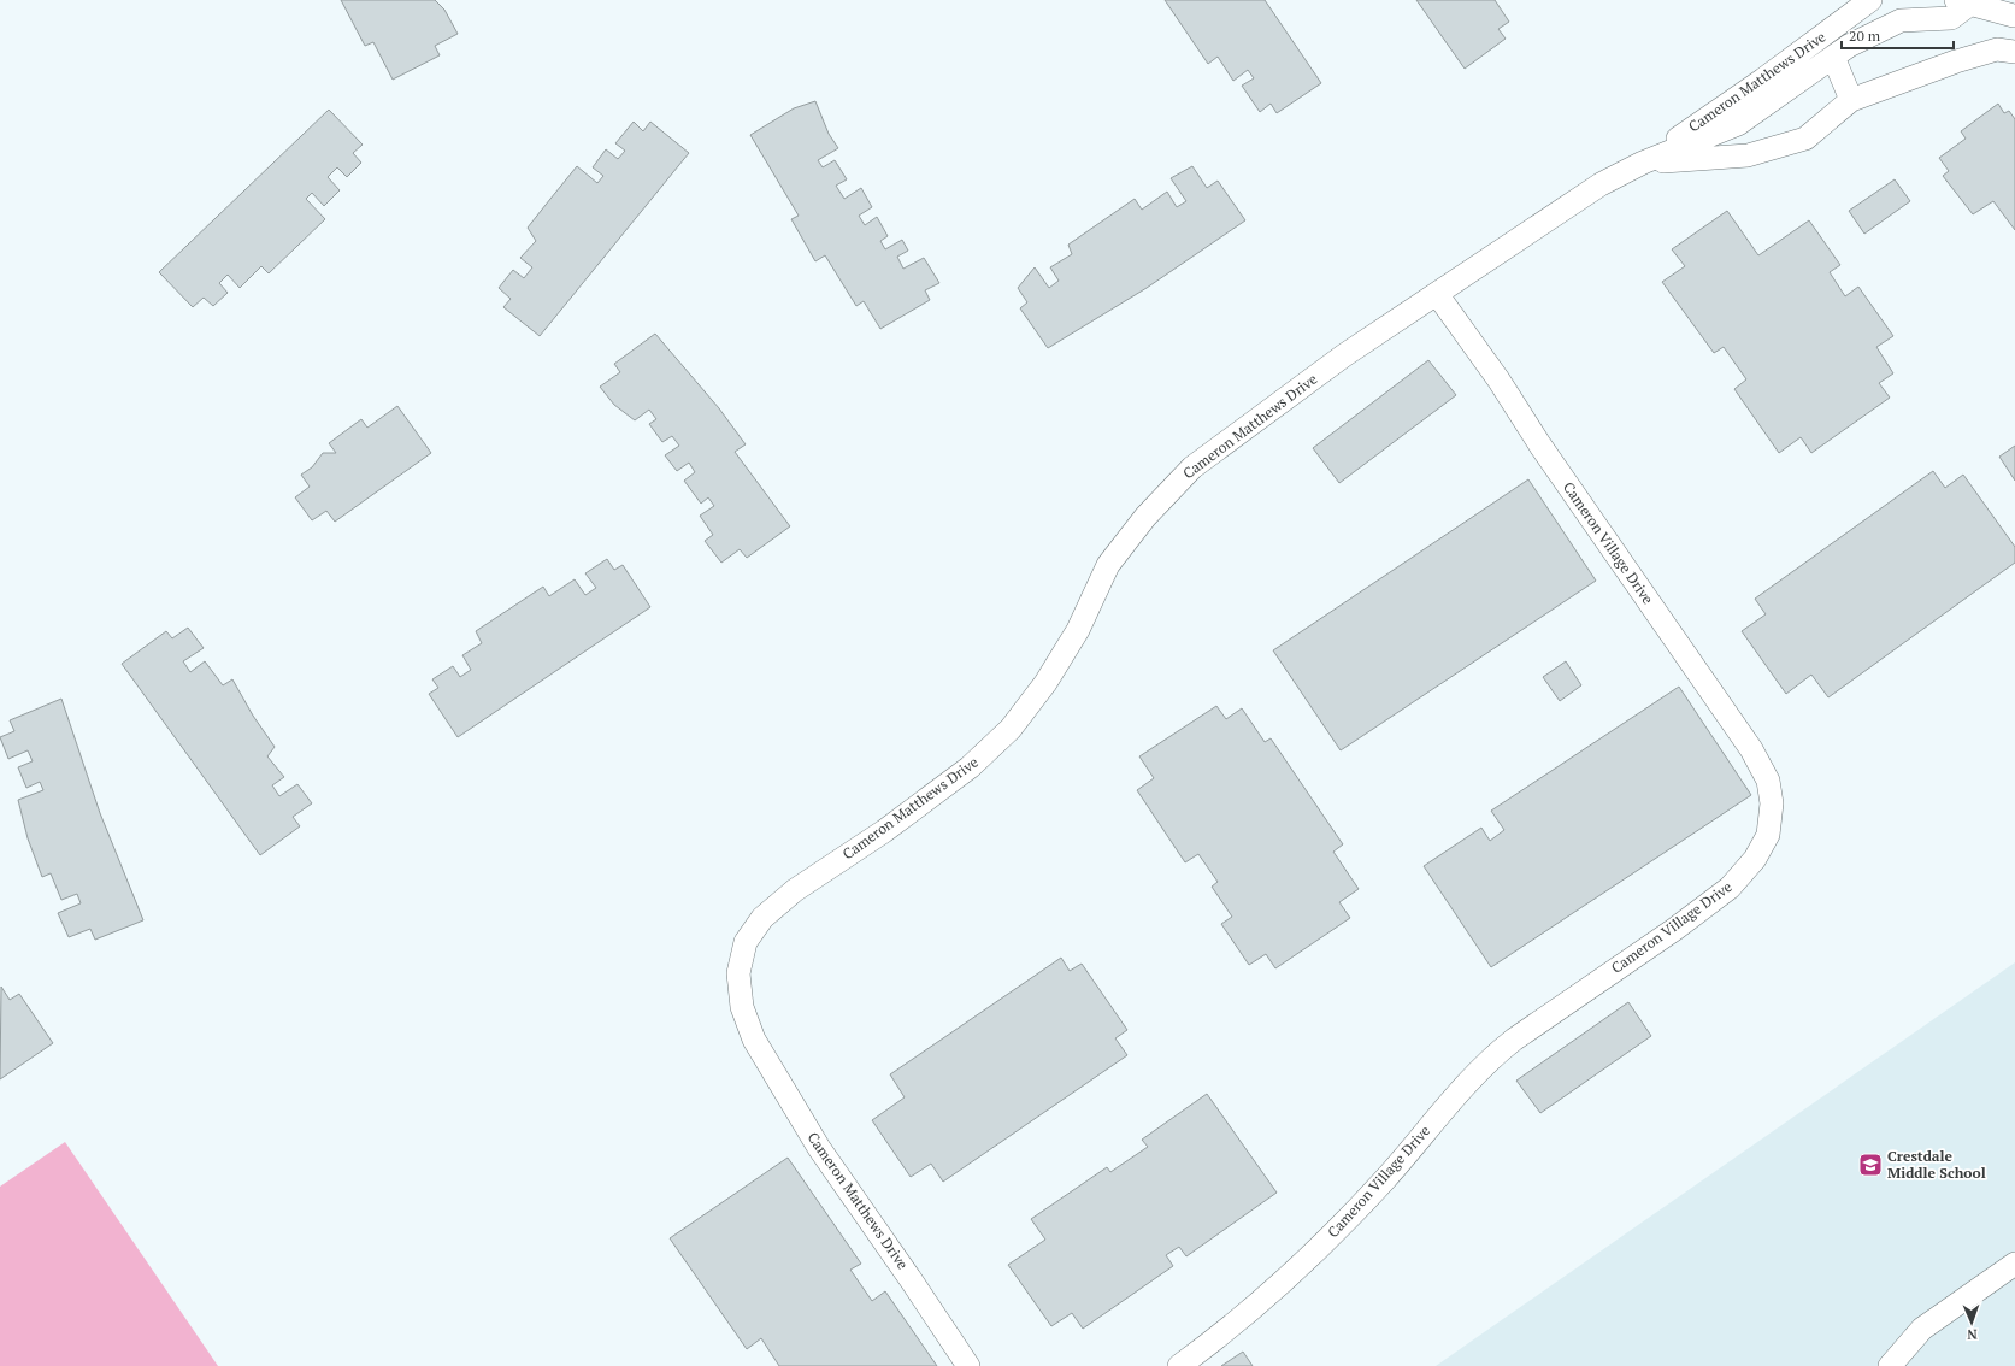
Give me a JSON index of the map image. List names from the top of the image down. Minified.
{"streets":{"lane":["Cameron Matthews Drive","Cameron Village Drive"]},"crossings":[["Cameron Matthews Drive","Cameron Village Drive"]],"places":{"school or university":["Crestdale Middle School"]},"scale_bar":"20 m","north":"bottom"}
